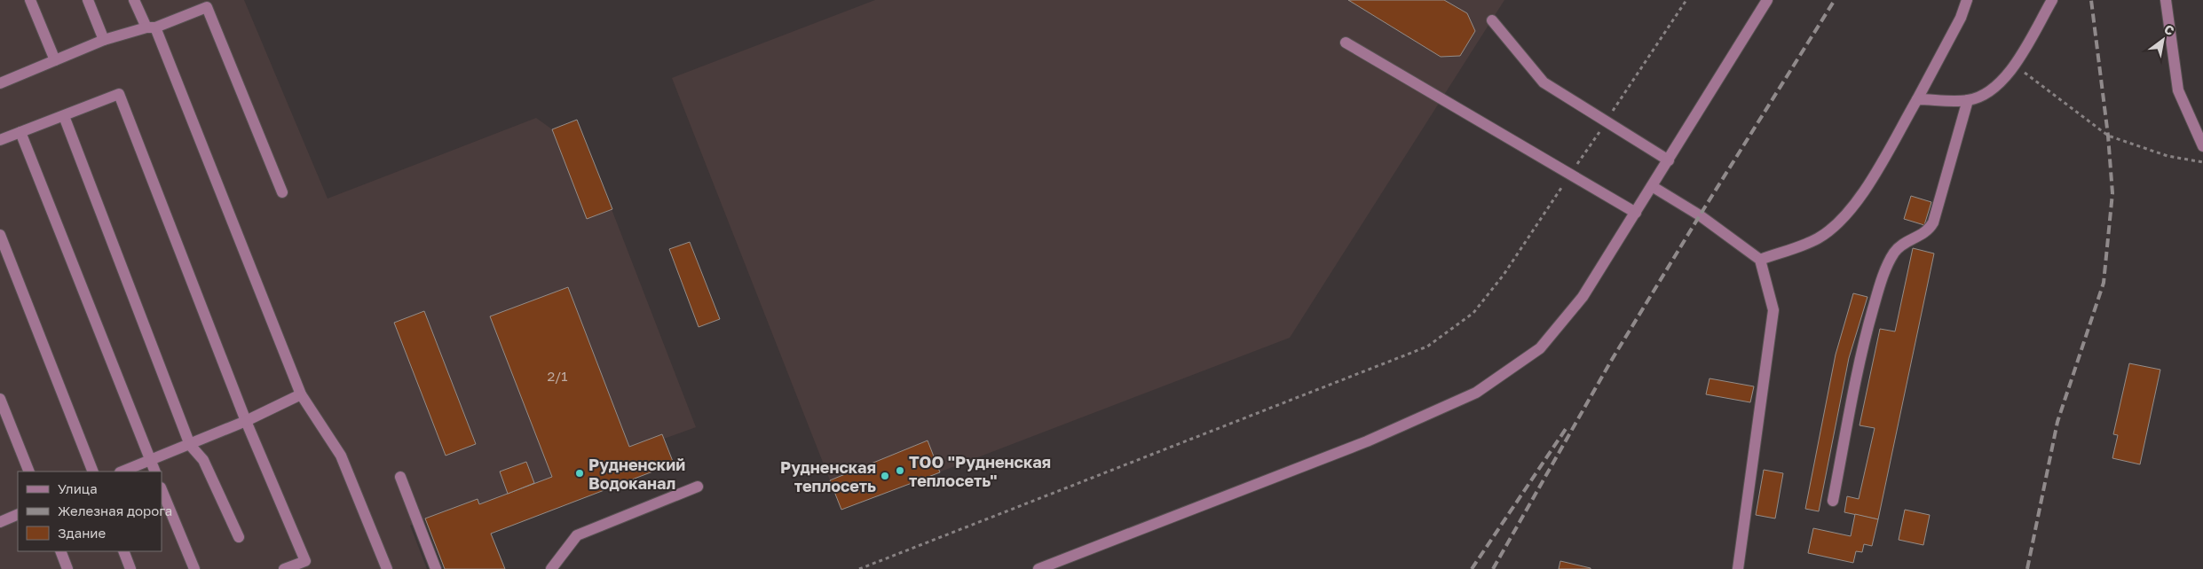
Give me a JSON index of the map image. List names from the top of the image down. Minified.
{"places":["ТОО \"Рудненская теплосеть\"","Рудненский Водоканал","Рудненская теплосеть"],"house_numbers":["2/1"],"legend":["Улица","Железная дорога","Здание"],"north":"top right"}
